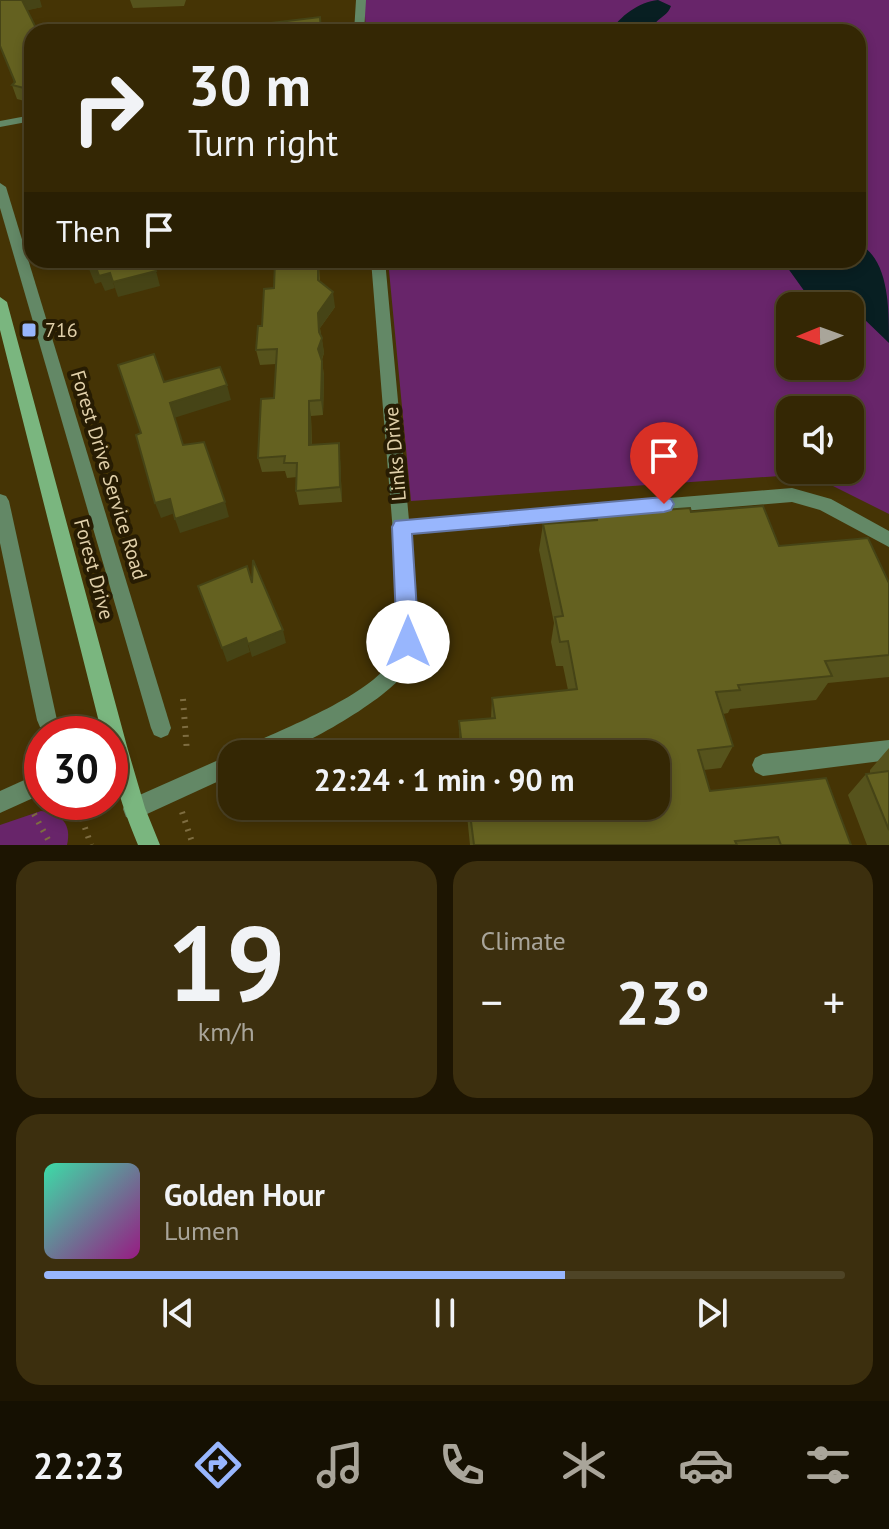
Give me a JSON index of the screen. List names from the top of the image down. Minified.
{"streets":{"main road":["Forest Drive"],"street":["Links Drive","Forest Drive Service Road"]},"places":{"transit":["716"]},"north":"left","page":{"turn":["30 m","Turn right"],"then":"Then","limit":"30","trip":"22:24 · 1 min · 90 m","tile":[["19","km/h"],"Climate"],"heat":["−","23°","+"],"song":["Golden Hour","Lumen"],"tabs":"22:23"}}
